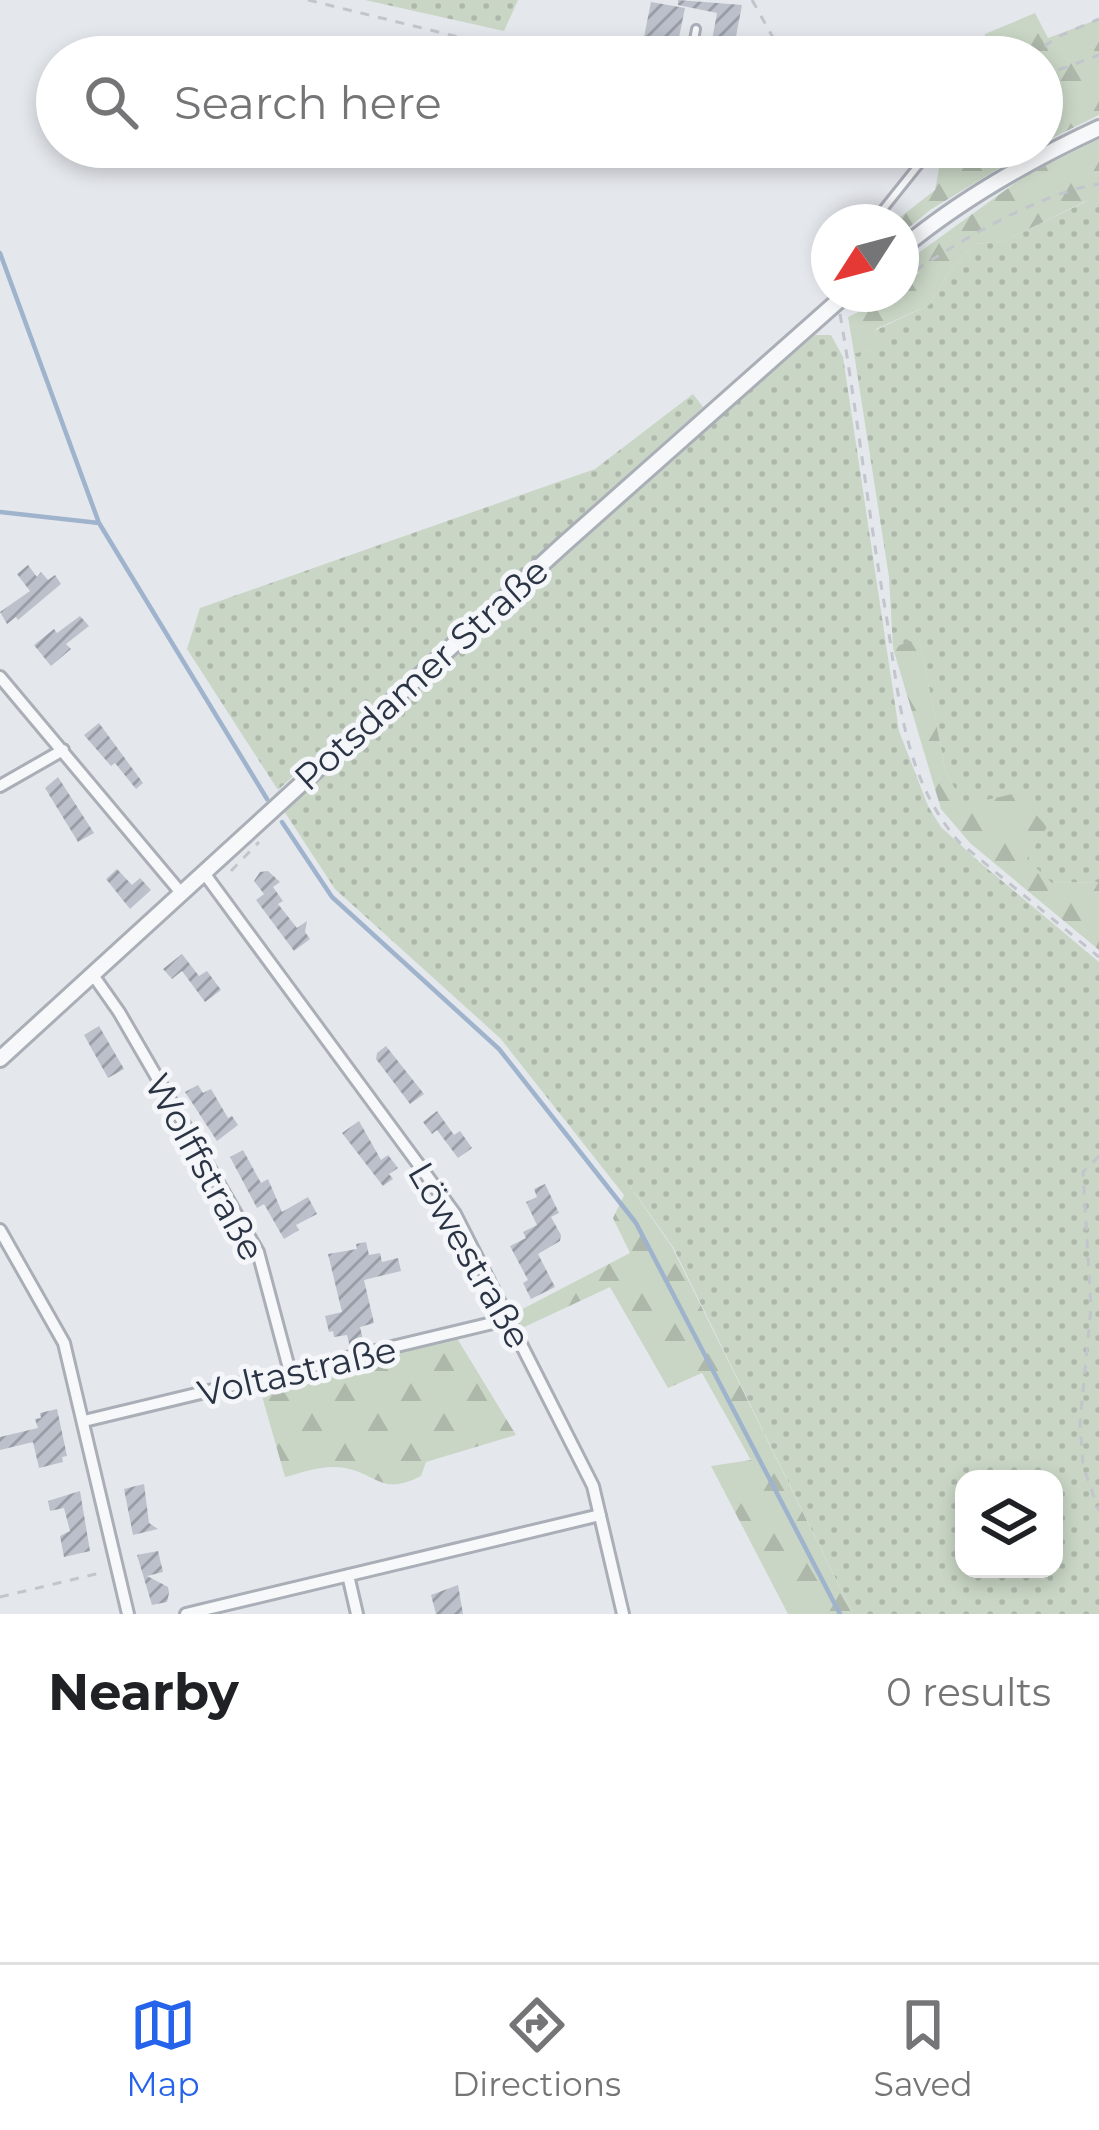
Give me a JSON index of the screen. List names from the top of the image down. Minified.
{"streets":{"street":["Potsdamer Straße","Wolffstraße","Löwestraße","Voltastraße"]},"crossings":[["Potsdamer Straße","Wolffstraße"],["Potsdamer Straße","Löwestraße"],["Wolffstraße","Voltastraße"],["Löwestraße","Voltastraße"]],"north":"bottom left","page":{"search":"Search here","heading":["Nearby","0 results"],"nav":["Map","Directions","Saved"]}}
